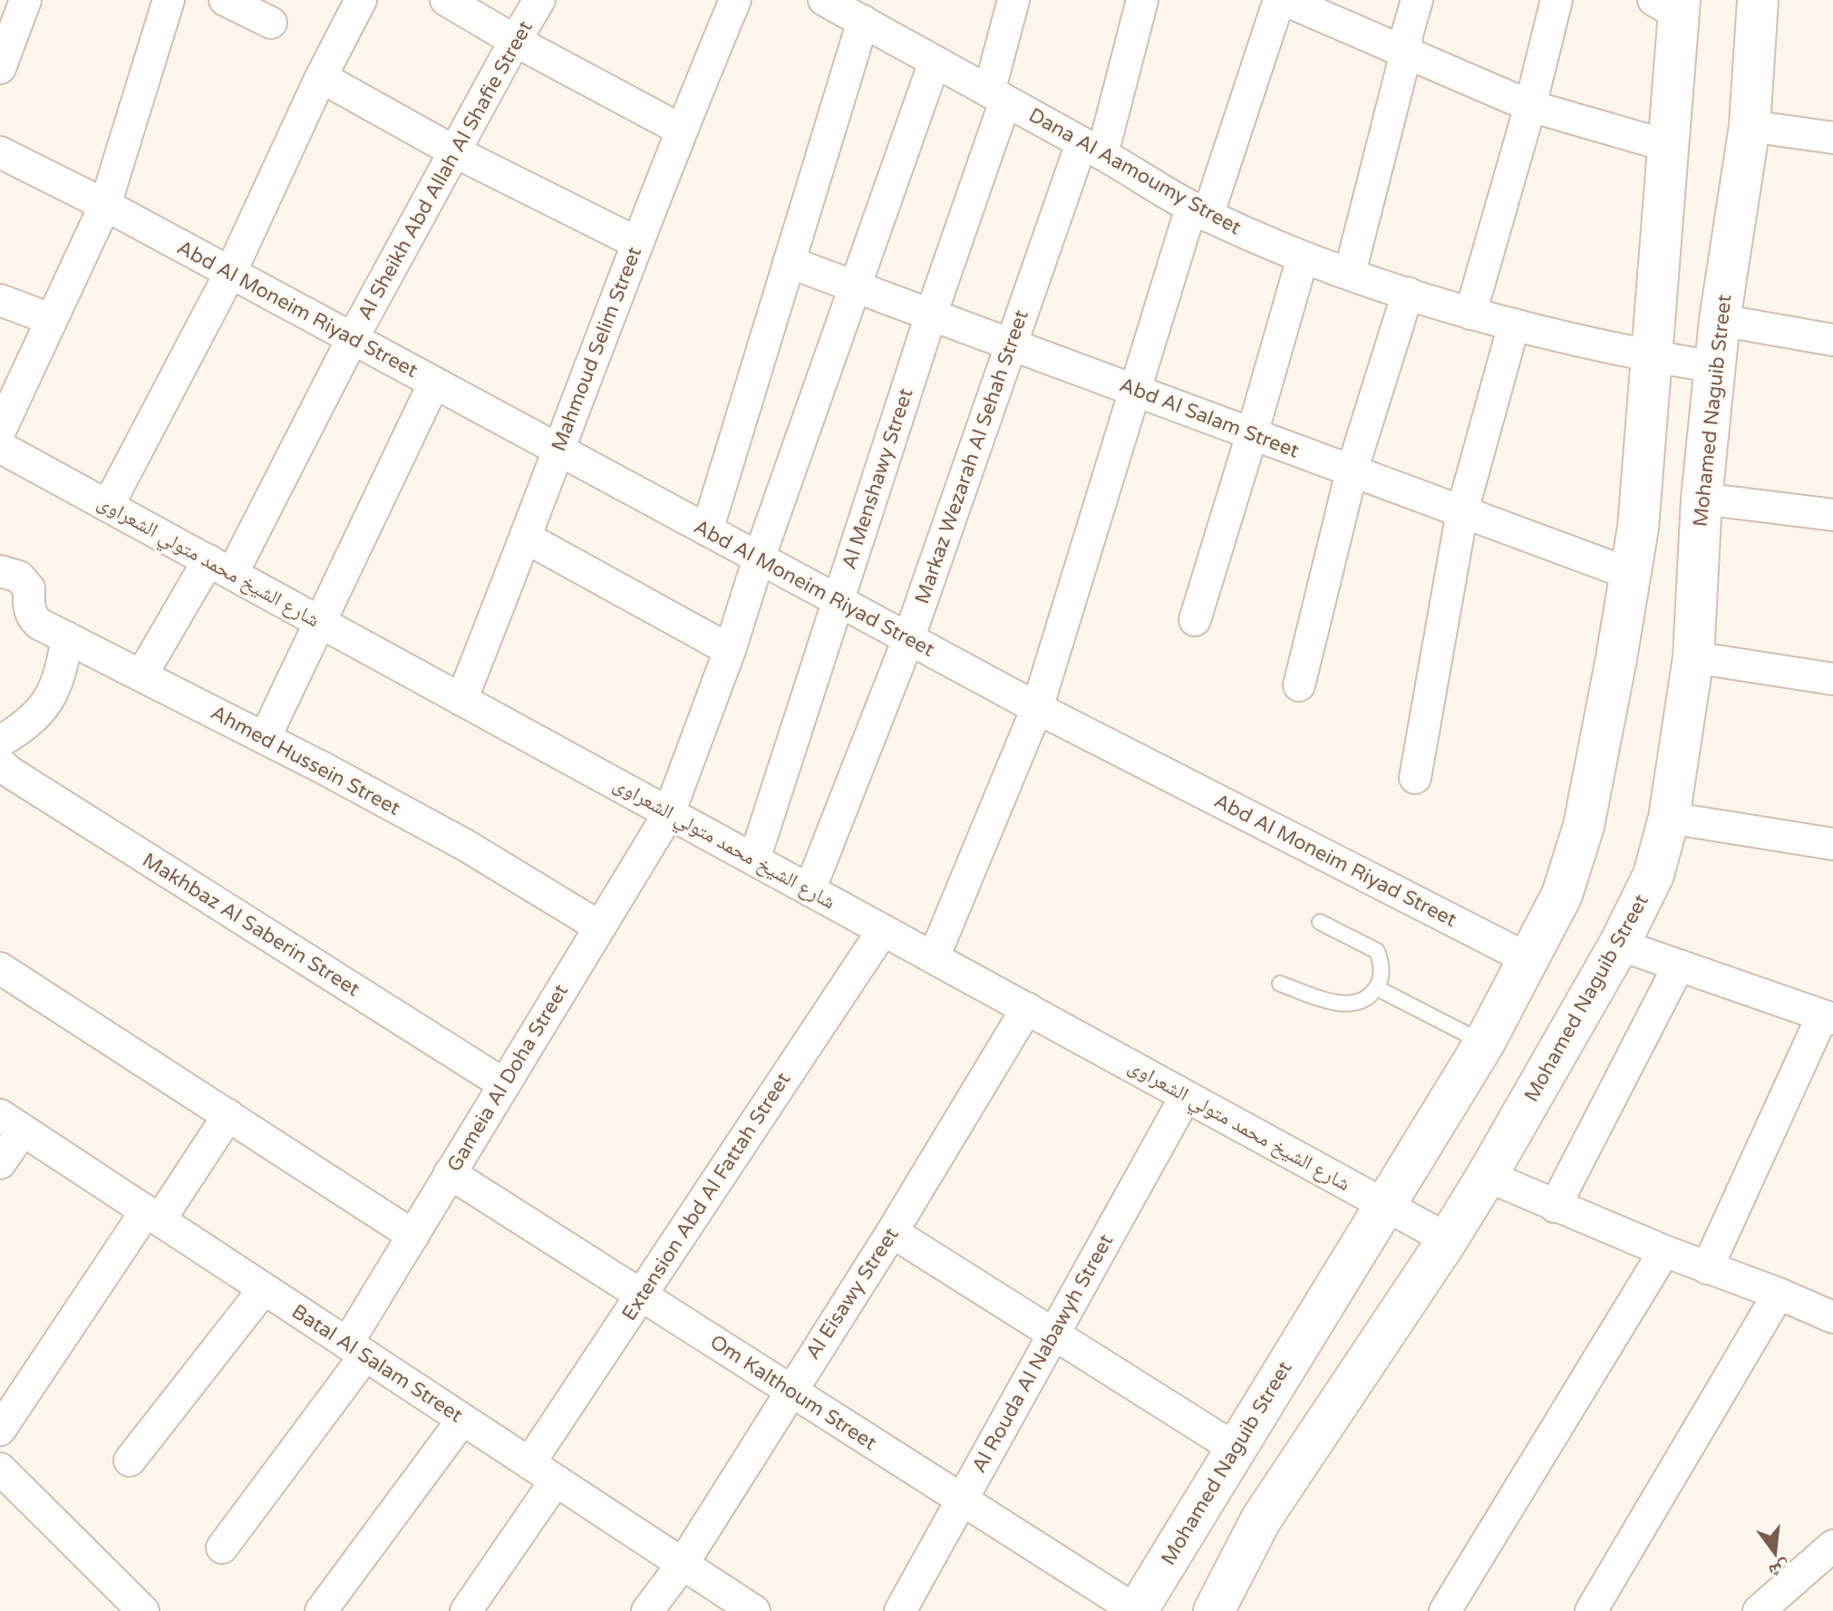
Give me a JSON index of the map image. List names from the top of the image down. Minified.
{"streets":{"main road":["Mohamed Naguib Street"],"street":["Al Sheikh Abd Allah Al Shafie Street","Dana Al Aamoumy Street","Abd Al Moneim Riyad Street","Mahmoud Selim Street","Abd Al Salam Street","Markaz Wezarah Al Sehah Street","Al Menshawy Street","شارع الشيخ محمد متولي الشعراوى","Ahmed Hussein Street","Makhbaz Al Saberin Street","Gameia Al Doha Street","Extension Abd Al Fattah Street","Al Eisawy Street","Al Rouda Al Nabawyh Street","Batal Al Salam Street","Om Kalthoum Street"]},"crossings":[["Al Sheikh Abd Allah Al Shafie Street","Abd Al Moneim Riyad Street"],["Al Sheikh Abd Allah Al Shafie Street","شارع الشيخ محمد متولي الشعراوى"],["Al Sheikh Abd Allah Al Shafie Street","Ahmed Hussein Street"],["Dana Al Aamoumy Street","Mohamed Naguib Street"],["Dana Al Aamoumy Street","Markaz Wezarah Al Sehah Street"],["Dana Al Aamoumy Street","Al Menshawy Street"],["Dana Al Aamoumy Street","Gameia Al Doha Street"],["Abd Al Moneim Riyad Street","Mahmoud Selim Street"],["Abd Al Moneim Riyad Street","Mohamed Naguib Street"],["Abd Al Moneim Riyad Street","Markaz Wezarah Al Sehah Street"],["Abd Al Moneim Riyad Street","Al Menshawy Street"],["Abd Al Moneim Riyad Street","Gameia Al Doha Street"],["Mahmoud Selim Street","شارع الشيخ محمد متولي الشعراوى"],["Mohamed Naguib Street","Abd Al Salam Street"],["Mohamed Naguib Street","شارع الشيخ محمد متولي الشعراوى"],["Mohamed Naguib Street","Om Kalthoum Street"],["Abd Al Salam Street","Markaz Wezarah Al Sehah Street"],["Abd Al Salam Street","Al Menshawy Street"],["Abd Al Salam Street","Gameia Al Doha Street"],["Markaz Wezarah Al Sehah Street","شارع الشيخ محمد متولي الشعراوى"],["Al Menshawy Street","شارع الشيخ محمد متولي الشعراوى"],["شارع الشيخ محمد متولي الشعراوى","Gameia Al Doha Street"],["شارع الشيخ محمد متولي الشعراوى","Extension Abd Al Fattah Street"],["شارع الشيخ محمد متولي الشعراوى","Al Eisawy Street"],["شارع الشيخ محمد متولي الشعراوى","Al Rouda Al Nabawyh Street"],["Ahmed Hussein Street","Gameia Al Doha Street"],["Makhbaz Al Saberin Street","Gameia Al Doha Street"],["Gameia Al Doha Street","Batal Al Salam Street"],["Gameia Al Doha Street","Om Kalthoum Street"],["Extension Abd Al Fattah Street","Batal Al Salam Street"],["Extension Abd Al Fattah Street","Om Kalthoum Street"],["Al Eisawy Street","Batal Al Salam Street"],["Al Eisawy Street","Om Kalthoum Street"],["Al Rouda Al Nabawyh Street","Om Kalthoum Street"]],"north":"bottom"}
